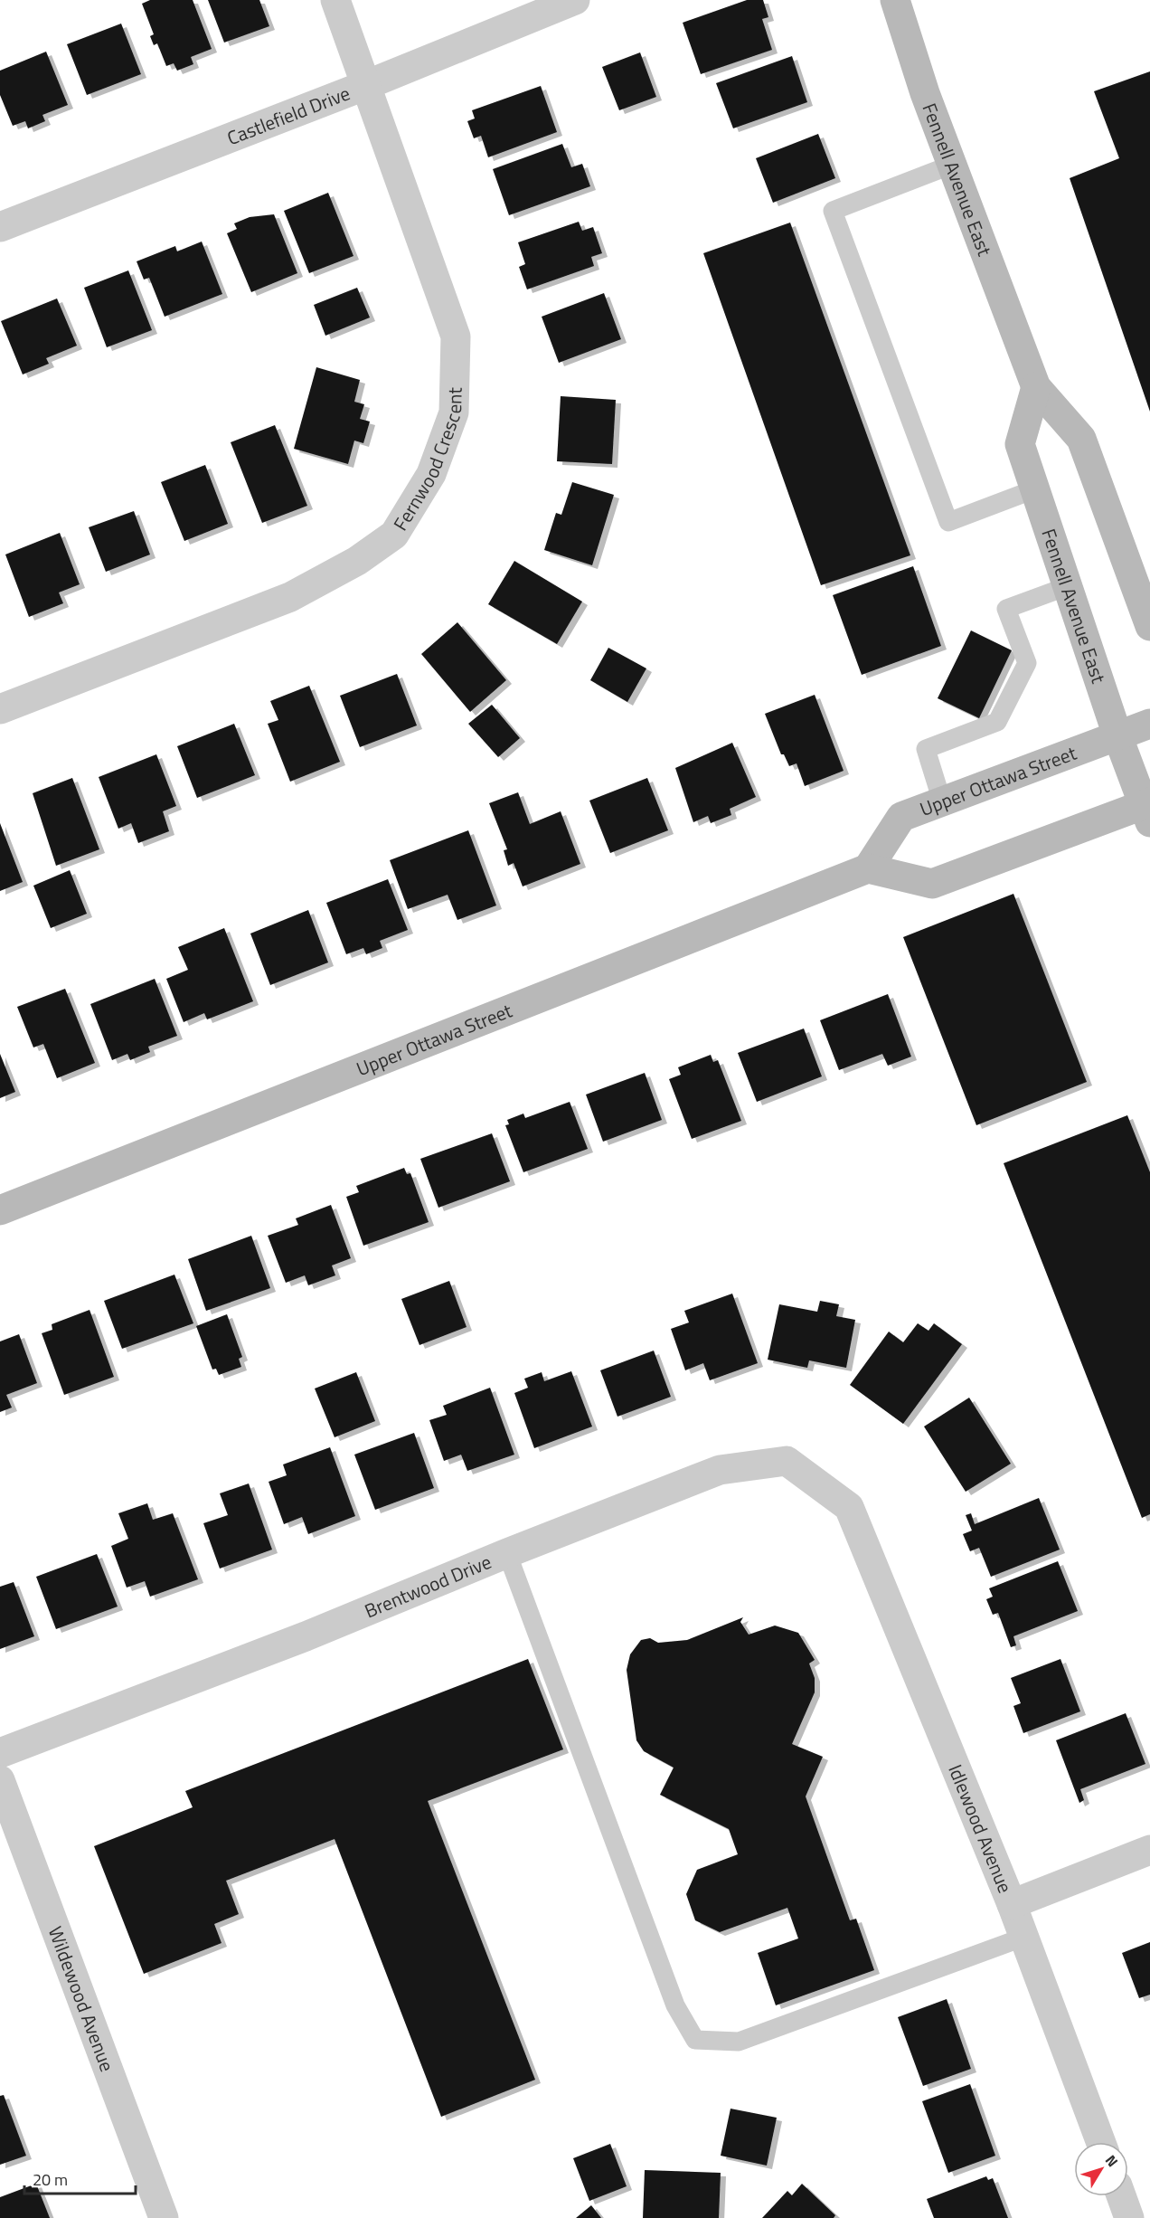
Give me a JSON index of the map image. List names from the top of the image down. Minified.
{"streets":{"main road":["Fennell Avenue East","Upper Ottawa Street"],"street":["Castlefield Drive","Fernwood Crescent","Brentwood Drive","Idlewood Avenue","Wildewood Avenue"]},"crossings":[["Castlefield Drive","Fernwood Crescent"],["Fennell Avenue East","Upper Ottawa Street"],["Brentwood Drive","Idlewood Avenue"]],"scale_bar":"20 m","north":"top right"}
